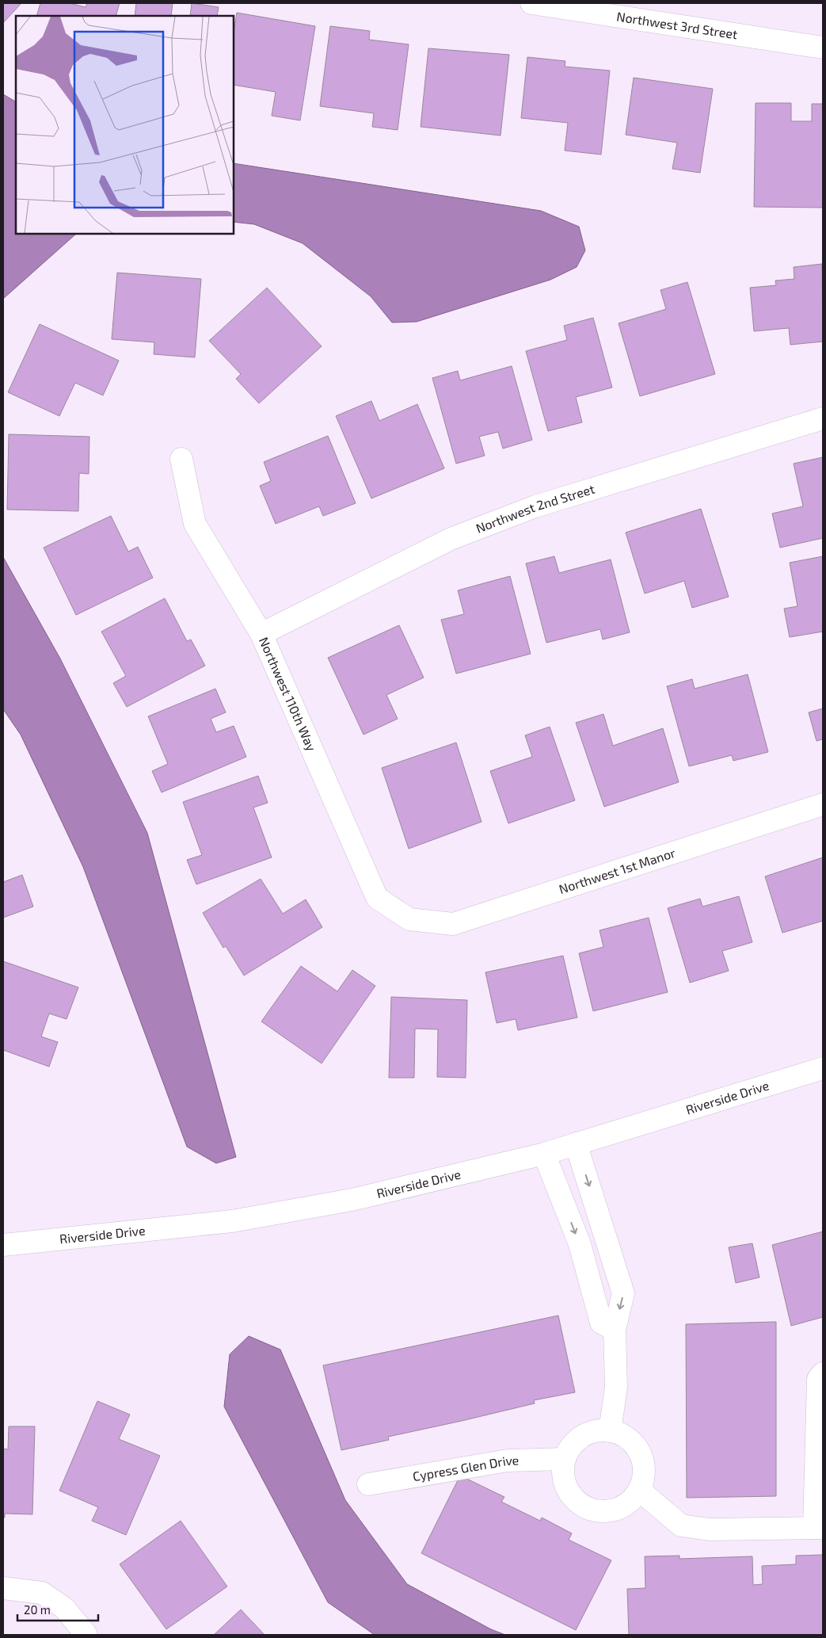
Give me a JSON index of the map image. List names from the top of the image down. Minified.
{"streets":{"street":["Northwest 3rd Street","Northwest 2nd Street","Northwest 110th Way","Northwest 1st Manor","Riverside Drive","Cypress Glen Drive"]},"crossings":[["Northwest 2nd Street","Northwest 110th Way"],["Northwest 110th Way","Northwest 1st Manor"]],"scale_bar":"20 m"}
